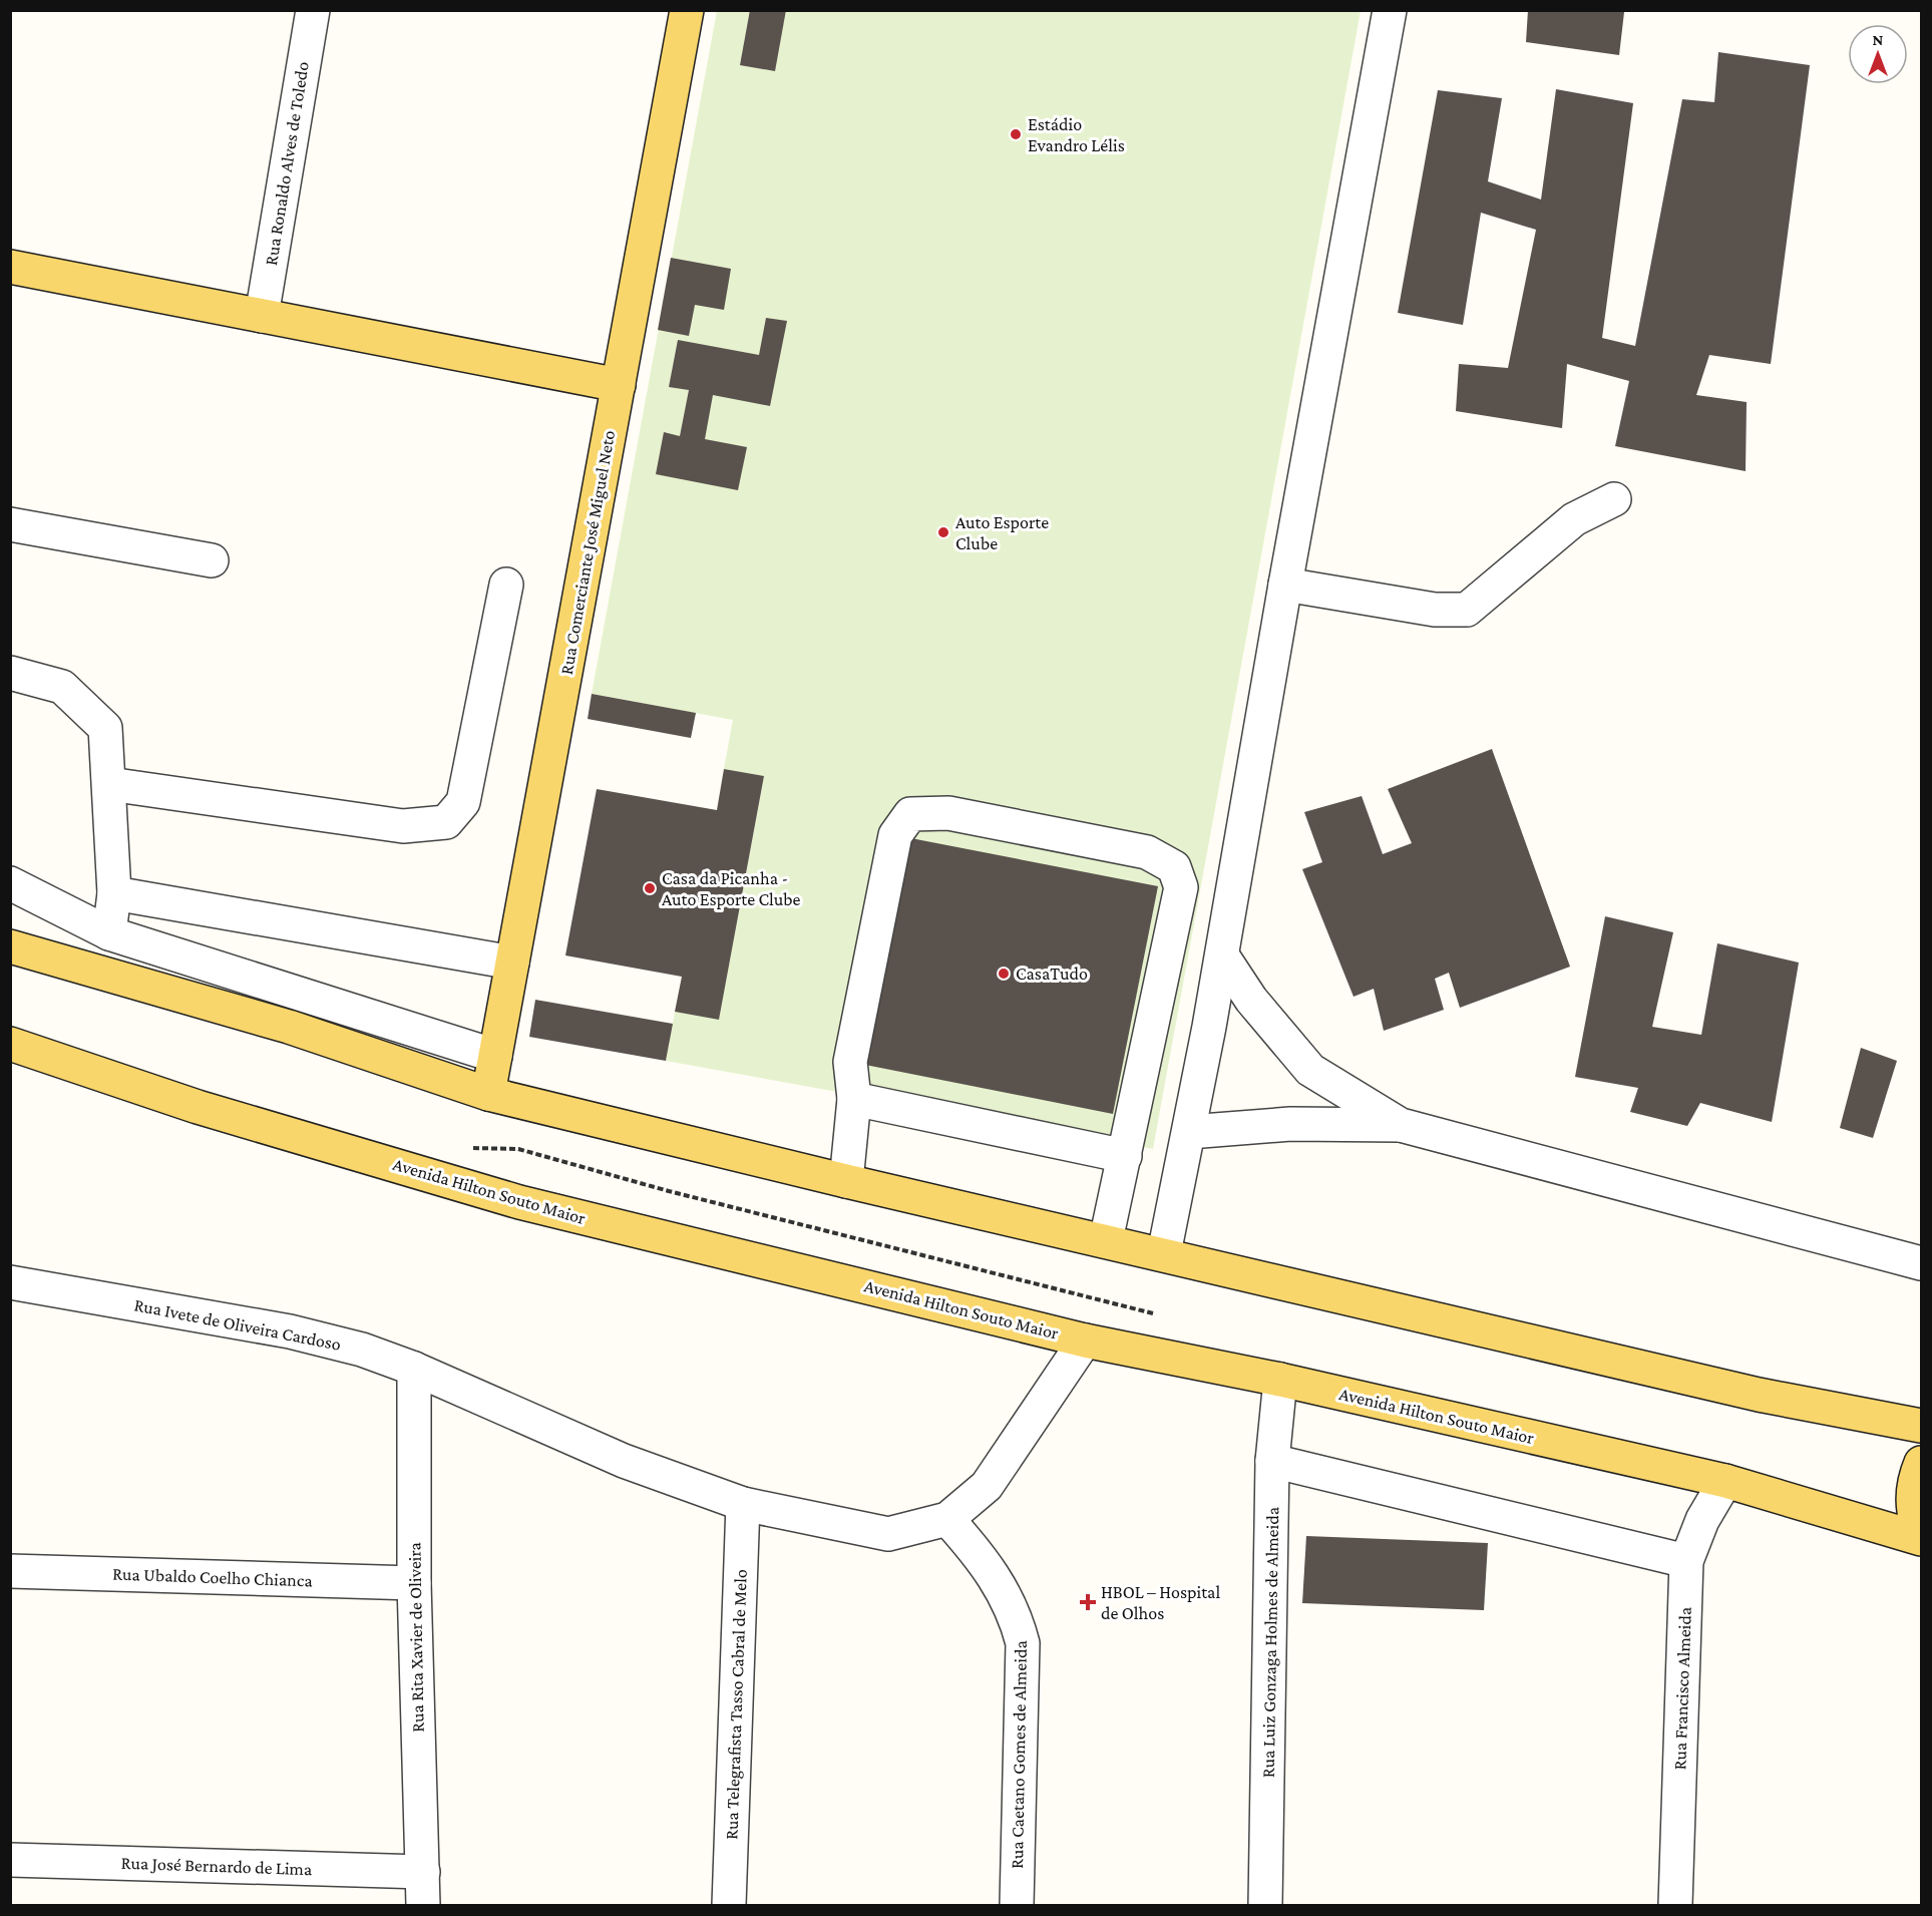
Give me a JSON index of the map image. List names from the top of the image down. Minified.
{"streets":{"main road":["Rua Comerciante José Miguel Neto","Avenida Hilton Souto Maior"],"street":["Rua Ronaldo Alves de Toledo","Rua Ivete de Oliveira Cardoso","Rua Ubaldo Coelho Chianca","Rua Rita Xavier de Oliveira","Rua Luiz Gonzaga Holmes de Almeida","Rua Francisco Almeida","Rua Telegrafista Tasso Cabral de Melo","Rua Caetano Gomes de Almeida","Rua José Bernardo de Lima"]},"crossings":[["Avenida Hilton Souto Maior","Rua Luiz Gonzaga Holmes de Almeida"],["Avenida Hilton Souto Maior","Rua Francisco Almeida"],["Rua Ivete de Oliveira Cardoso","Rua Rita Xavier de Oliveira"],["Rua Ivete de Oliveira Cardoso","Rua Telegrafista Tasso Cabral de Melo"],["Rua Ubaldo Coelho Chianca","Rua Rita Xavier de Oliveira"],["Rua Rita Xavier de Oliveira","Rua José Bernardo de Lima"]],"places":{"other":["Estádio Evandro Lélis","Auto Esporte Clube","Casa da Picanha - Auto Esporte Clube","CasaTudo"],"health":["HBOL – Hospital de Olhos"]},"north":"top"}
